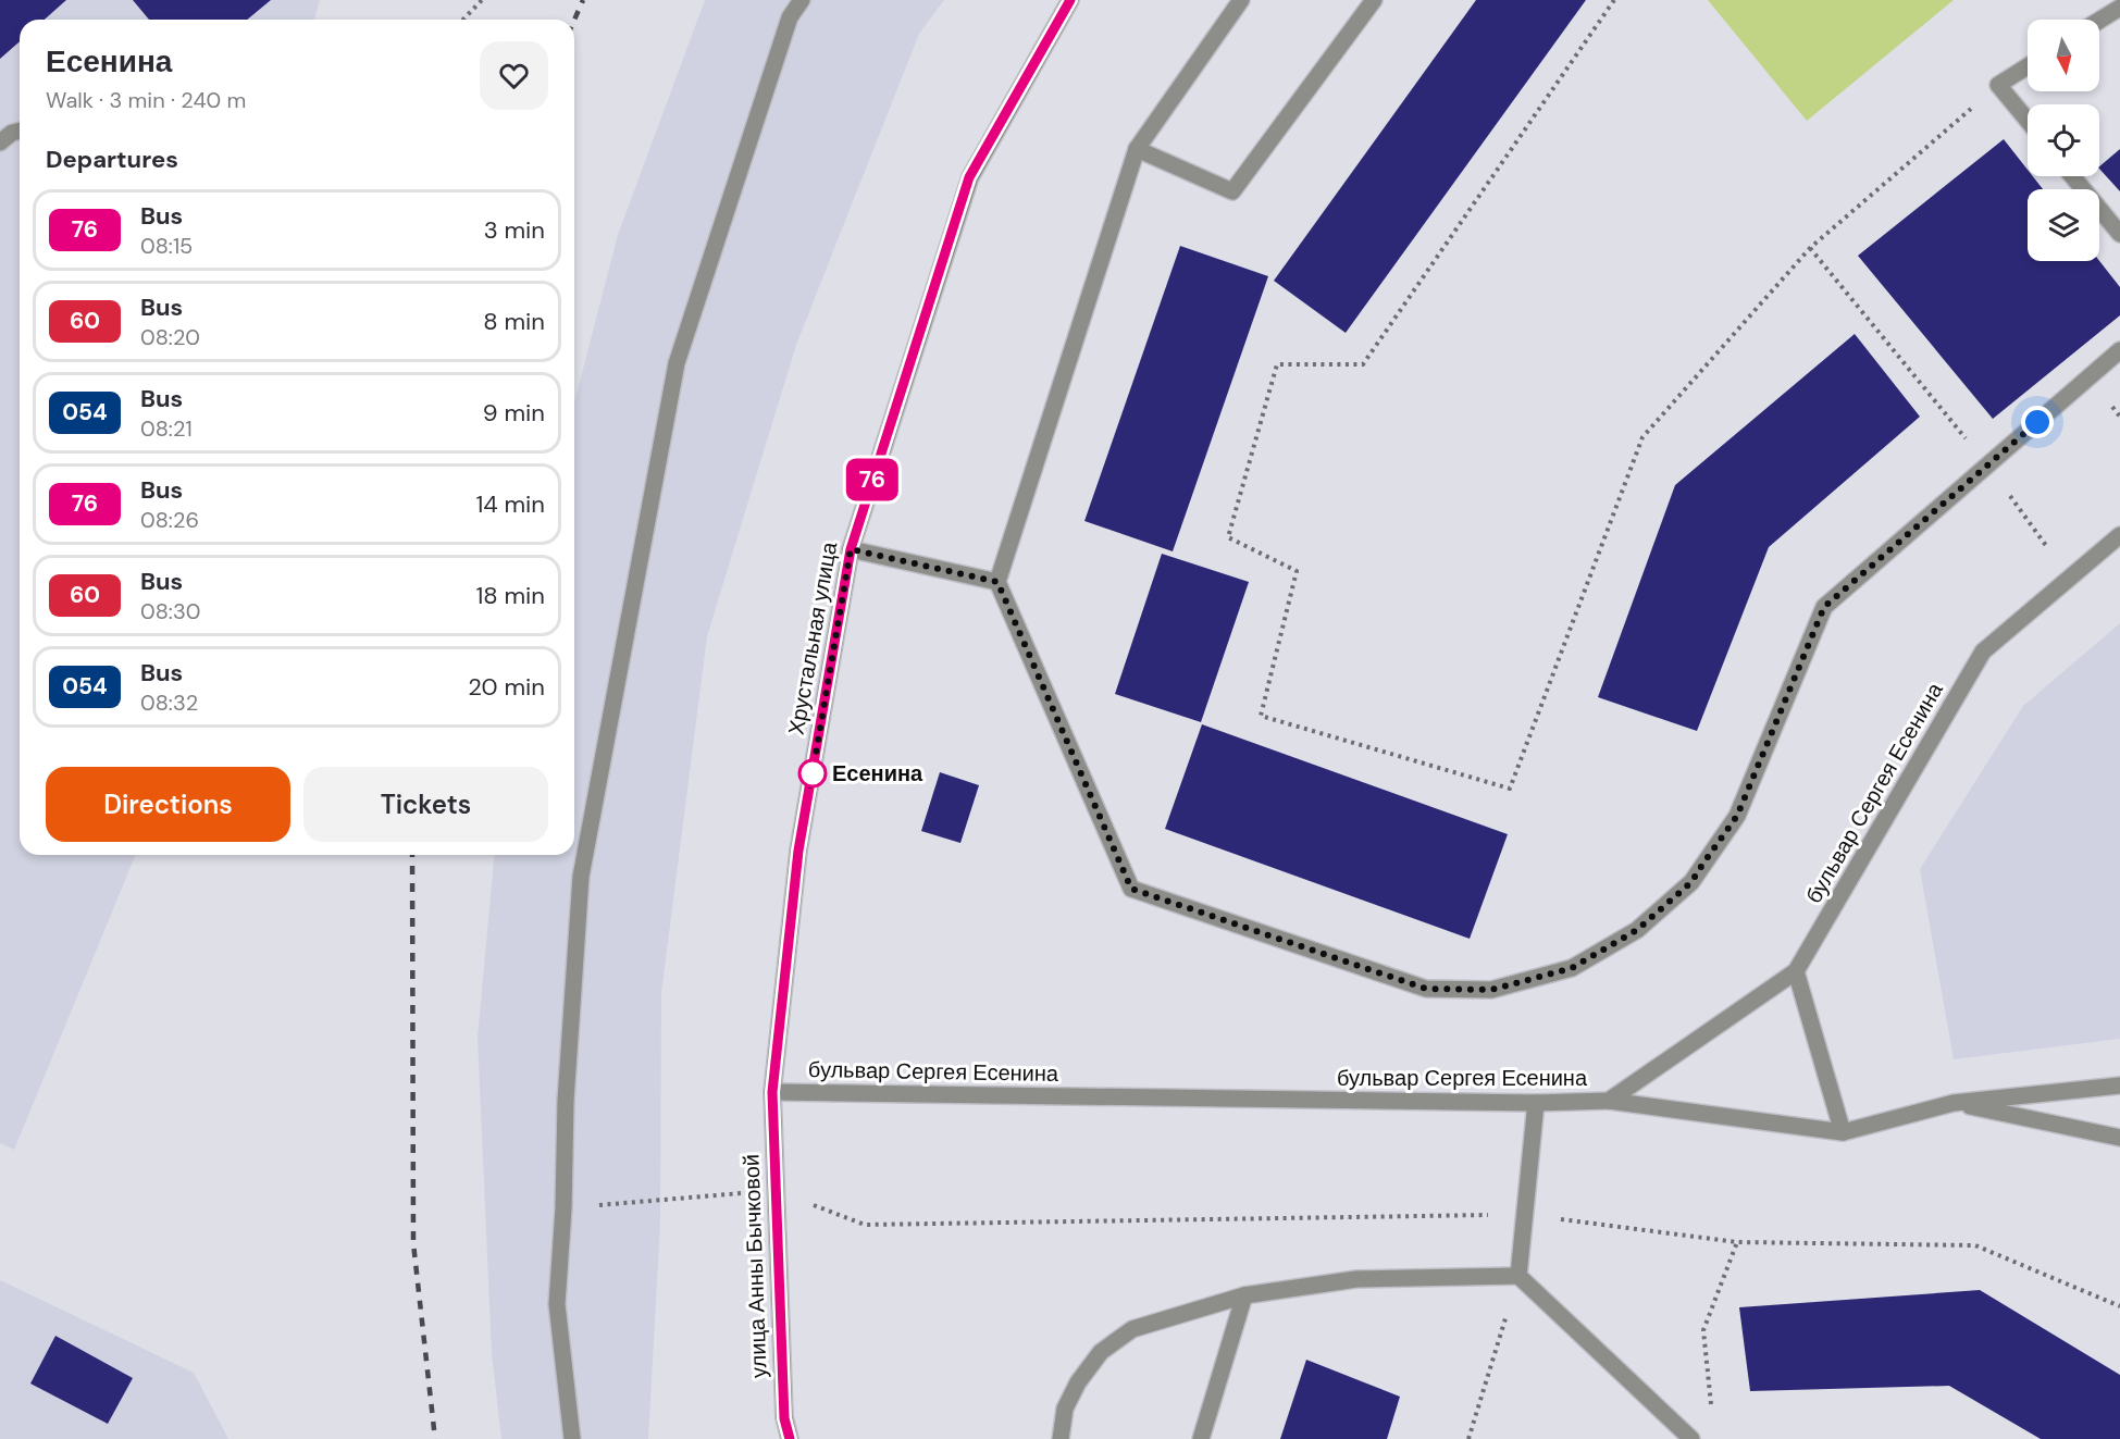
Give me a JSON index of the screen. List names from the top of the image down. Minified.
{"streets":{"street":["Хрустальная улица","бульвар Сергея Есенина","улица Анны Бычковой"]},"crossings":[["Хрустальная улица","бульвар Сергея Есенина"],["Хрустальная улица","улица Анны Бычковой"],["бульвар Сергея Есенина","улица Анны Бычковой"]],"places":["Есенина"],"lines":["bus line 76"],"north":"bottom","page":{"on_map":"76","heading":[["Есенина","Walk · 3 min · 240 m"],"Departures"],"list":[{"mark":"76","name":"Bus","note":"08:15","value":"3 min"},{"mark":"60","name":"Bus","note":"08:20","value":"8 min"},{"mark":"054","name":"Bus","note":"08:21","value":"9 min"},{"mark":"76","name":"Bus","note":"08:26","value":"14 min"},{"mark":"60","name":"Bus","note":"08:30","value":"18 min"},{"mark":"054","name":"Bus","note":"08:32","value":"20 min"}],"buttons":["Directions","Tickets"]}}
